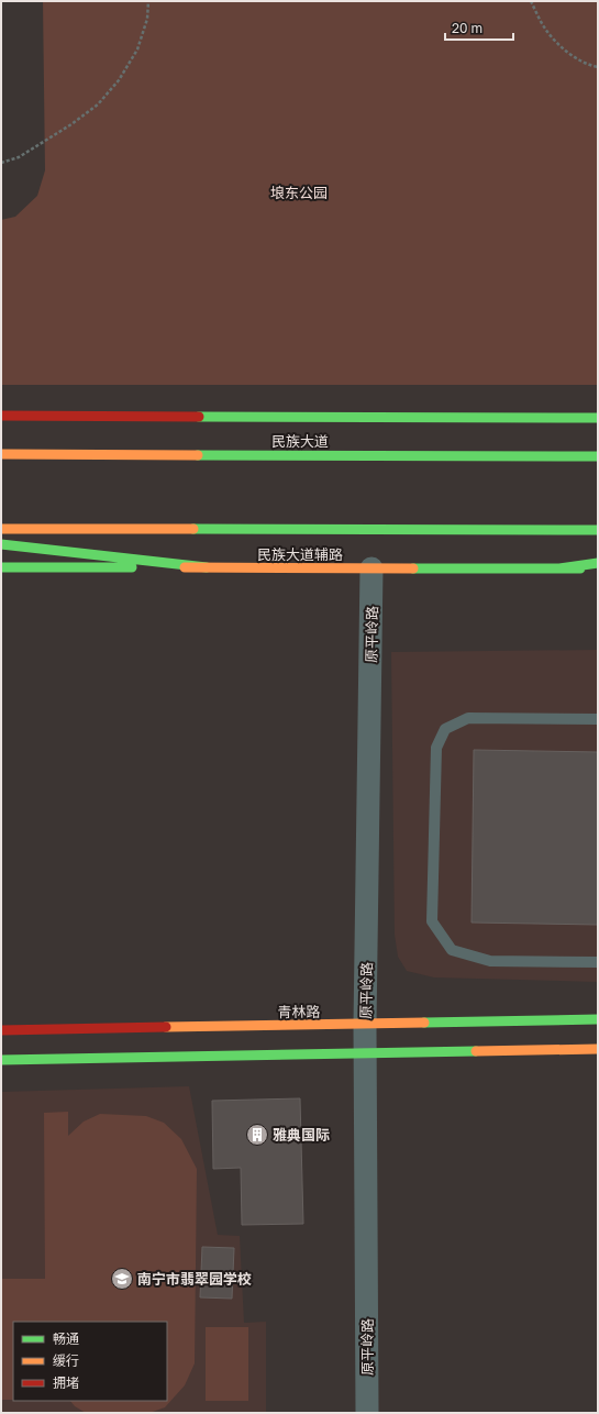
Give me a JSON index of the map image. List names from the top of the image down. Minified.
{"streets":{"main road":["民族大道","民族大道辅路","青林路"],"street":["原平岭路"]},"crossings":[["民族大道辅路","原平岭路"],["原平岭路","青林路"]],"parks":["埌东公园"],"places":{"building":["雅典国际"],"school or university":["南宁市翡翠园学校"]},"legend":["畅通","缓行","拥堵"],"scale_bar":"20 m"}
